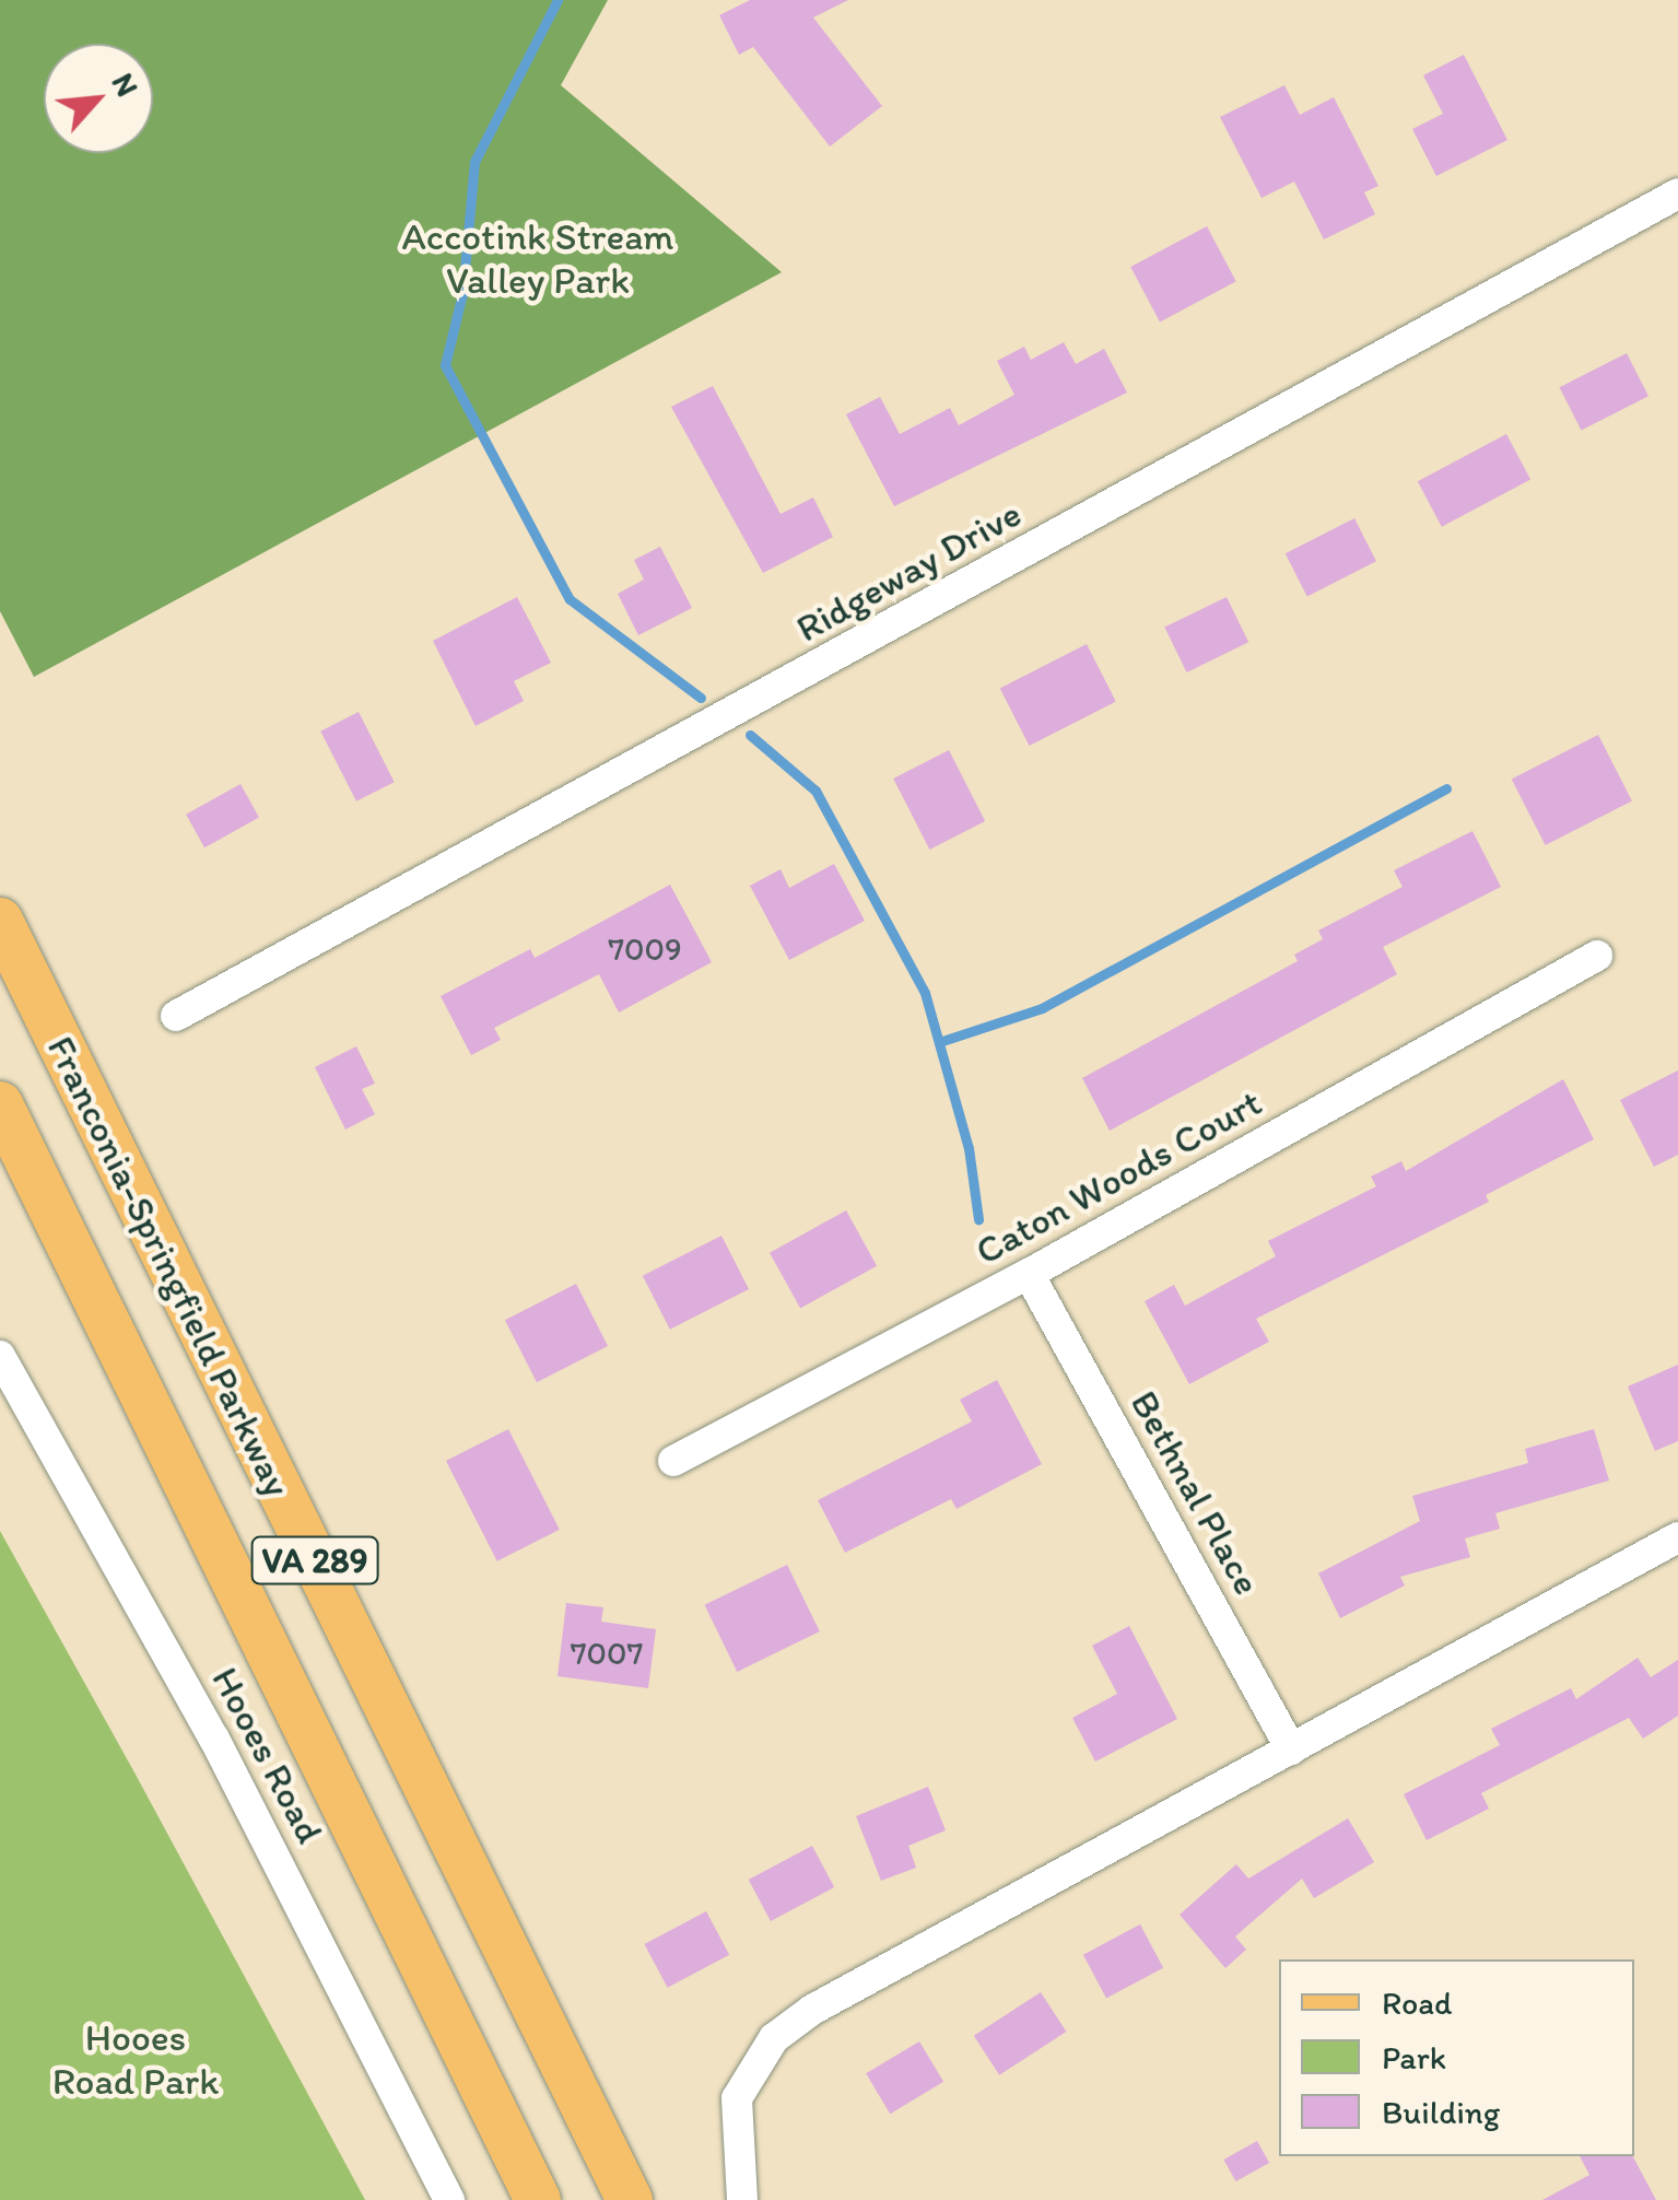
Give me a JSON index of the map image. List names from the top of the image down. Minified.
{"streets":{"main road":["Franconia-Springfield Parkway","VA 289"],"street":["Ridgeway Drive","Caton Woods Court","Bethnal Place","Hooes Road"]},"crossings":[["Caton Woods Court","Bethnal Place"]],"parks":["Accotink Stream Valley Park","Hooes Road Park"],"house_numbers":["7009","7007"],"legend":["Road","Park","Building"],"north":"top right"}
